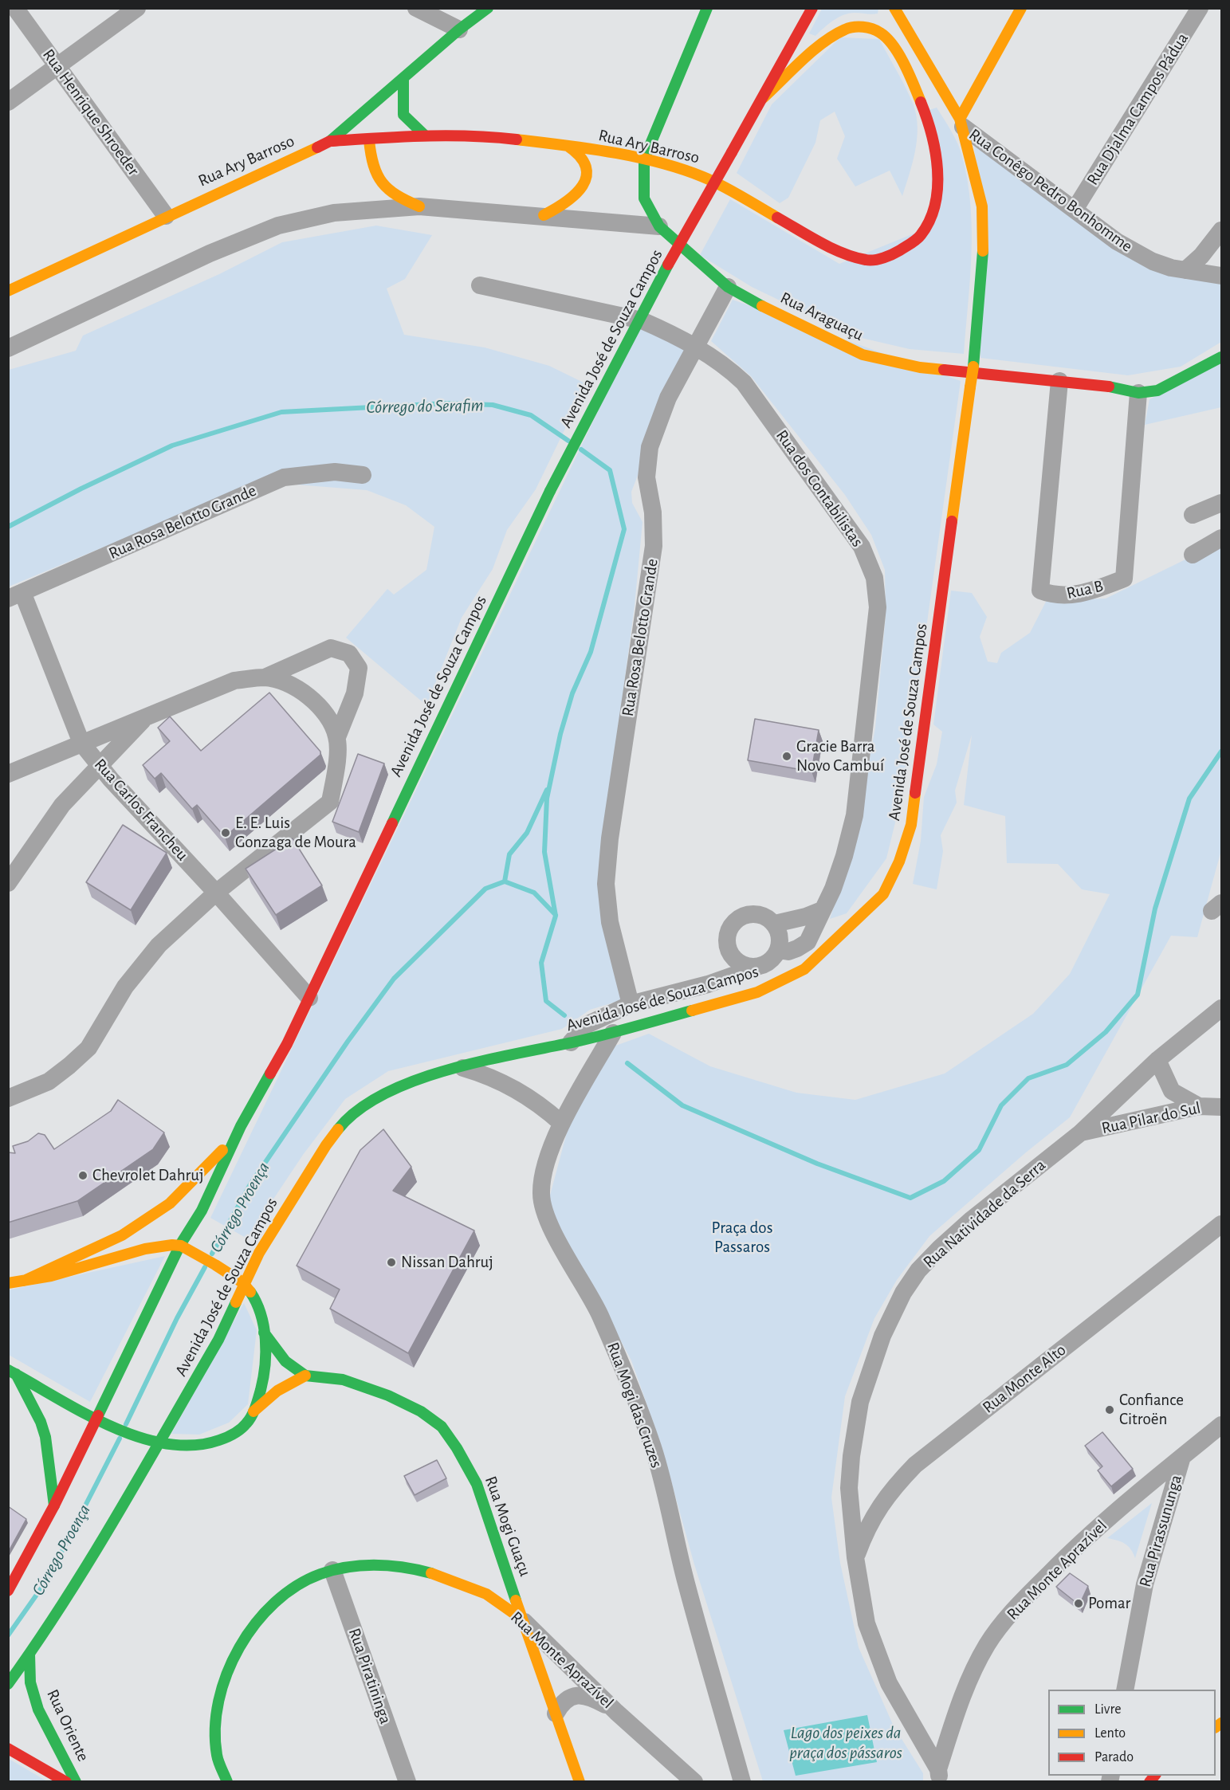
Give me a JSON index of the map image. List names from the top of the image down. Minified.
{"streets":{"main road":["Rua Ary Barroso","Rua Araguaçu","Avenida José de Souza Campos","Rua Mogi Guaçu","Rua Monte Aprazível","Rua Oriente"],"street":["Rua Djalma Campos Pádua","Rua Henrique Shroeder","Rua Conêgo Pedro Bonhomme","Rua dos Contabilistas","Rua Rosa Belotto Grande","Rua B","Rua Carlos Francheu","Rua Pilar do Sul","Rua Natividade da Serra","Rua Monte Alto","Rua Mogi das Cruzes","Rua Pirassununga","Rua Piratininga"]},"crossings":[["Rua Djalma Campos Pádua","Rua Conêgo Pedro Bonhomme"],["Rua Henrique Shroeder","Rua Ary Barroso"],["Rua Ary Barroso","Rua Araguaçu"],["Rua Ary Barroso","Avenida José de Souza Campos"],["Rua Conêgo Pedro Bonhomme","Avenida José de Souza Campos"],["Rua Araguaçu","Rua Rosa Belotto Grande"],["Rua Araguaçu","Rua B"],["Avenida José de Souza Campos","Rua Carlos Francheu"],["Avenida José de Souza Campos","Rua Mogi das Cruzes"],["Avenida José de Souza Campos","Rua Oriente"],["Rua dos Contabilistas","Rua Rosa Belotto Grande"],["Rua Rosa Belotto Grande","Rua Carlos Francheu"],["Rua Pilar do Sul","Rua Natividade da Serra"],["Rua Natividade da Serra","Rua Monte Alto"],["Rua Mogi Guaçu","Rua Monte Aprazível"],["Rua Pirassununga","Rua Monte Aprazível"],["Rua Monte Aprazível","Rua Piratininga"]],"water":["Córrego do Serafim","Córrego Proença","Lago dos peixes da praça dos pássaros"],"parks":["Praça dos Passaros"],"places":["Gracie Barra Novo Cambuí","E. E. Luis Gonzaga de Moura","Chevrolet Dahruj","Nissan Dahruj","Confiance Citroën","Pomar"],"legend":["Livre","Lento","Parado"]}
